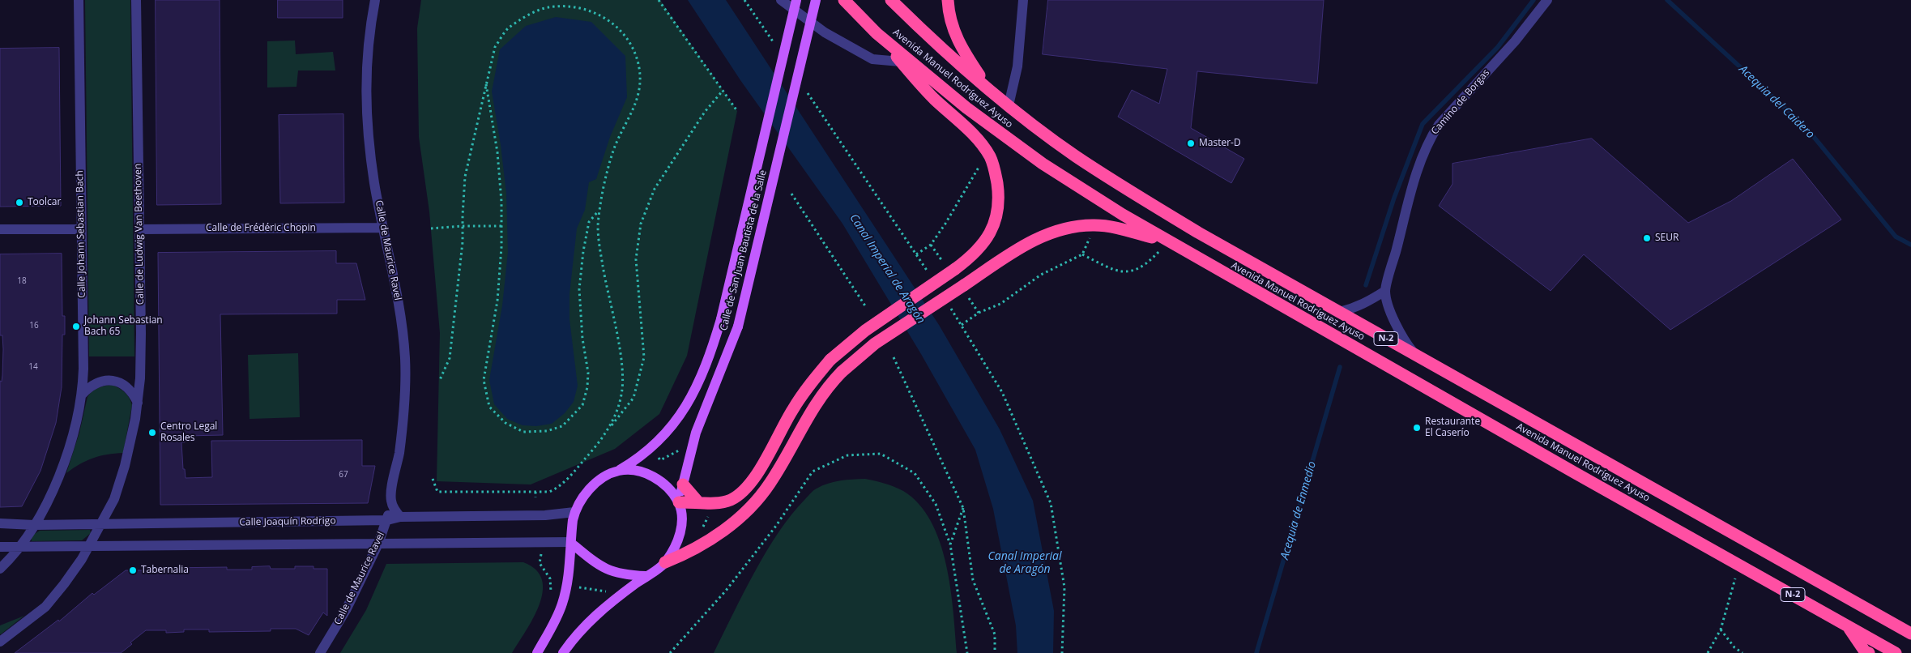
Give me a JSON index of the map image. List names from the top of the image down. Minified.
{"streets":{"highway":["Avenida Manuel Rodríguez Ayuso","N-2"],"main road":["Calle de San Juan Bautista de la Salle"],"street":["Camino de Borgas","Calle de Frédéric Chopin","Calle Johann Sebastian Bach","Calle de Ludwig Van Beethoven","Calle de Maurice Ravel","Calle Joaquín Rodrigo"]},"crossings":[["Calle de Frédéric Chopin","Calle de Ludwig Van Beethoven"],["Calle de Frédéric Chopin","Calle de Maurice Ravel"],["Calle Johann Sebastian Bach","Calle Joaquín Rodrigo"],["Calle de Ludwig Van Beethoven","Calle Joaquín Rodrigo"],["Calle de Maurice Ravel","Calle Joaquín Rodrigo"],["Calle de San Juan Bautista de la Salle","Calle Joaquín Rodrigo"]],"water":["Acequia del Caidero","Canal Imperial de Aragón","Acequia de Enmedio"],"places":["Master-D","Toolcar","SEUR","Johann Sebastian Bach 65","Restaurante El Caserío","Centro Legal Rosales","Tabernalia"],"house_numbers":["18","16","14","67"]}
